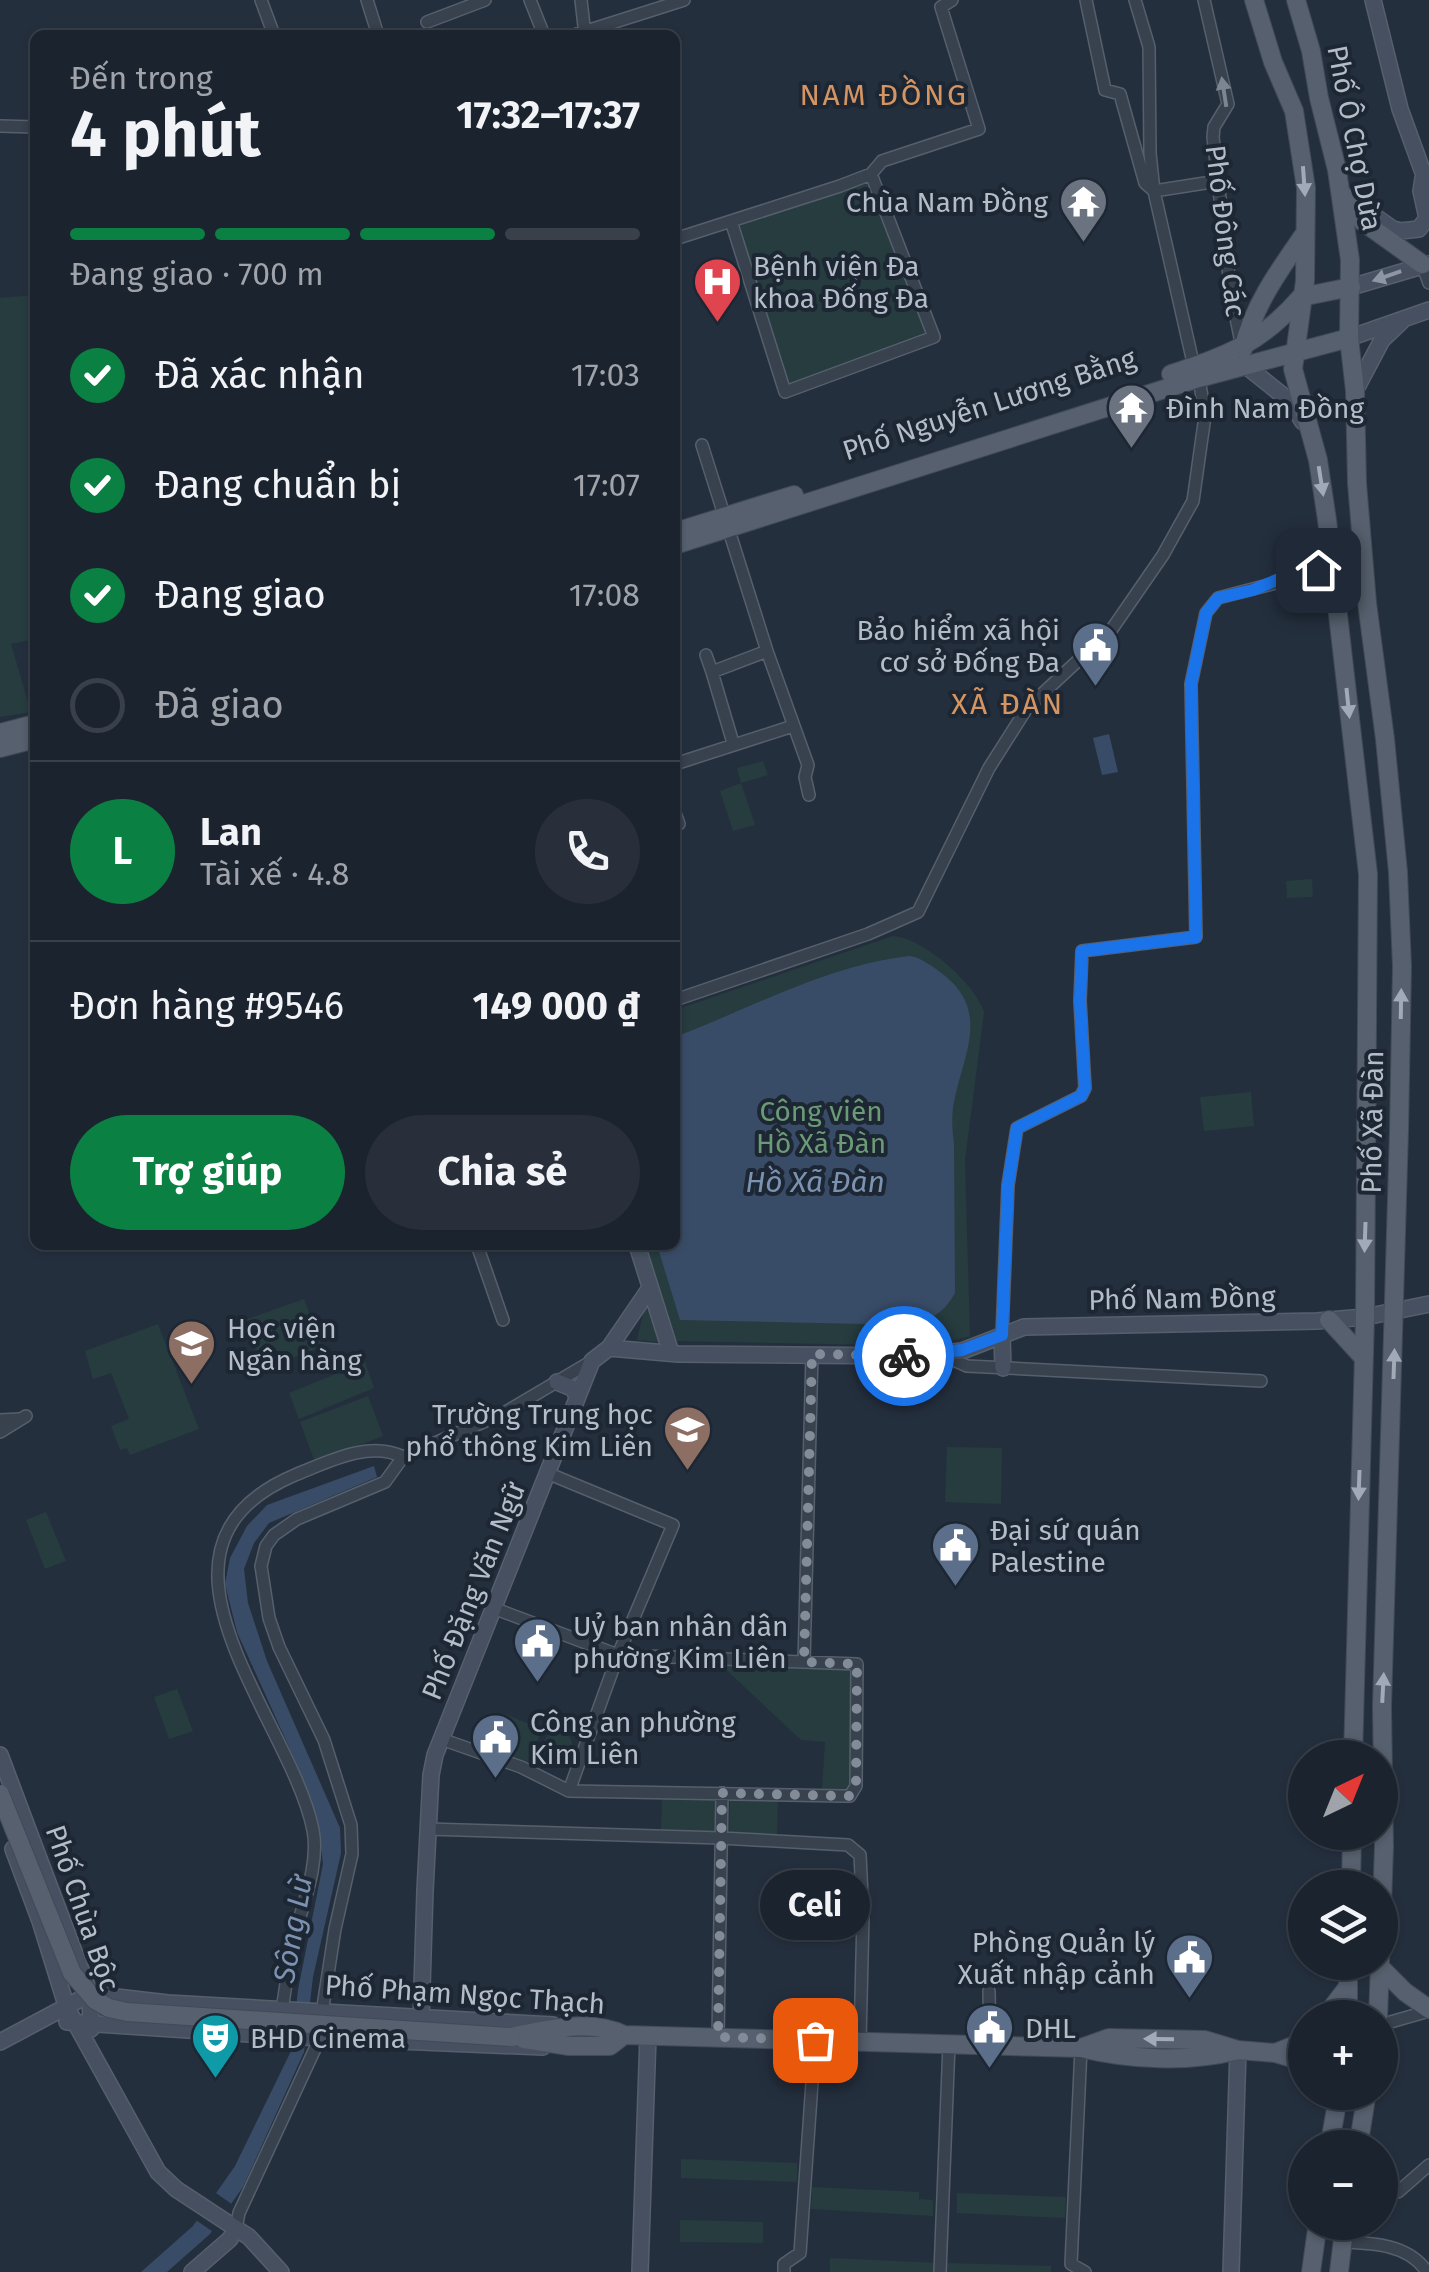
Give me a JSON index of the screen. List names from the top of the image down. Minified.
{"streets":{"main road":["Phố Ô Chợ Dừa","Phố Nguyễn Lương Bằng","Phố Xã Đàn","Phố Phạm Ngọc Thạch"],"street":["Phố Đông Các","Phố Nam Đồng","Phố Đặng Văn Ngữ","Phố Chùa Bộc"]},"crossings":[["Phố Ô Chợ Dừa","Phố Nguyễn Lương Bằng"],["Phố Ô Chợ Dừa","Phố Xã Đàn"],["Phố Đông Các","Phố Nguyễn Lương Bằng"],["Phố Nguyễn Lương Bằng","Phố Xã Đàn"],["Phố Xã Đàn","Phố Nam Đồng"],["Phố Đặng Văn Ngữ","Phố Phạm Ngọc Thạch"],["Phố Chùa Bộc","Phố Phạm Ngọc Thạch"]],"districts":["NAM ĐỒNG","XÃ ĐÀN"],"water":["Hồ Xã Đàn","Sông Lừ"],"parks":["Công viên Hồ Xã Đàn"],"places":{"temple":["Chùa Nam Đồng","Đình Nam Đồng"],"hospital":["Bệnh viện Đa khoa Đống Đa"],"public building":["Bảo hiểm xã hội cơ sở Đống Đa","Đại sứ quán Palestine","Uỷ ban nhân dân phường Kim Liên","Công an phường Kim Liên","Phòng Quản lý Xuất nhập cảnh","DHL"],"school or university":["Học viện Ngân hàng","Trường Trung học phổ thông Kim Liên"],"other":["Celi"],"theatre":["BHD Cinema"]},"north":"top right","page":{"heading":["4 phút","Đến trong","17:32–17:37"],"panel":["Lan","Tài xế · 4.8","Đơn hàng #9546","149 000 ₫"],"bar":"Đang giao · 700 m","list":[["Đã xác nhận","17:03"],["Đang chuẩn bị","17:07"],["Đang giao","17:08"],"Đã giao"],"round":"L","buttons":["Trợ giúp","Chia sẻ"],"map_buttons":["+","−"],"bubble":"Celi"}}
